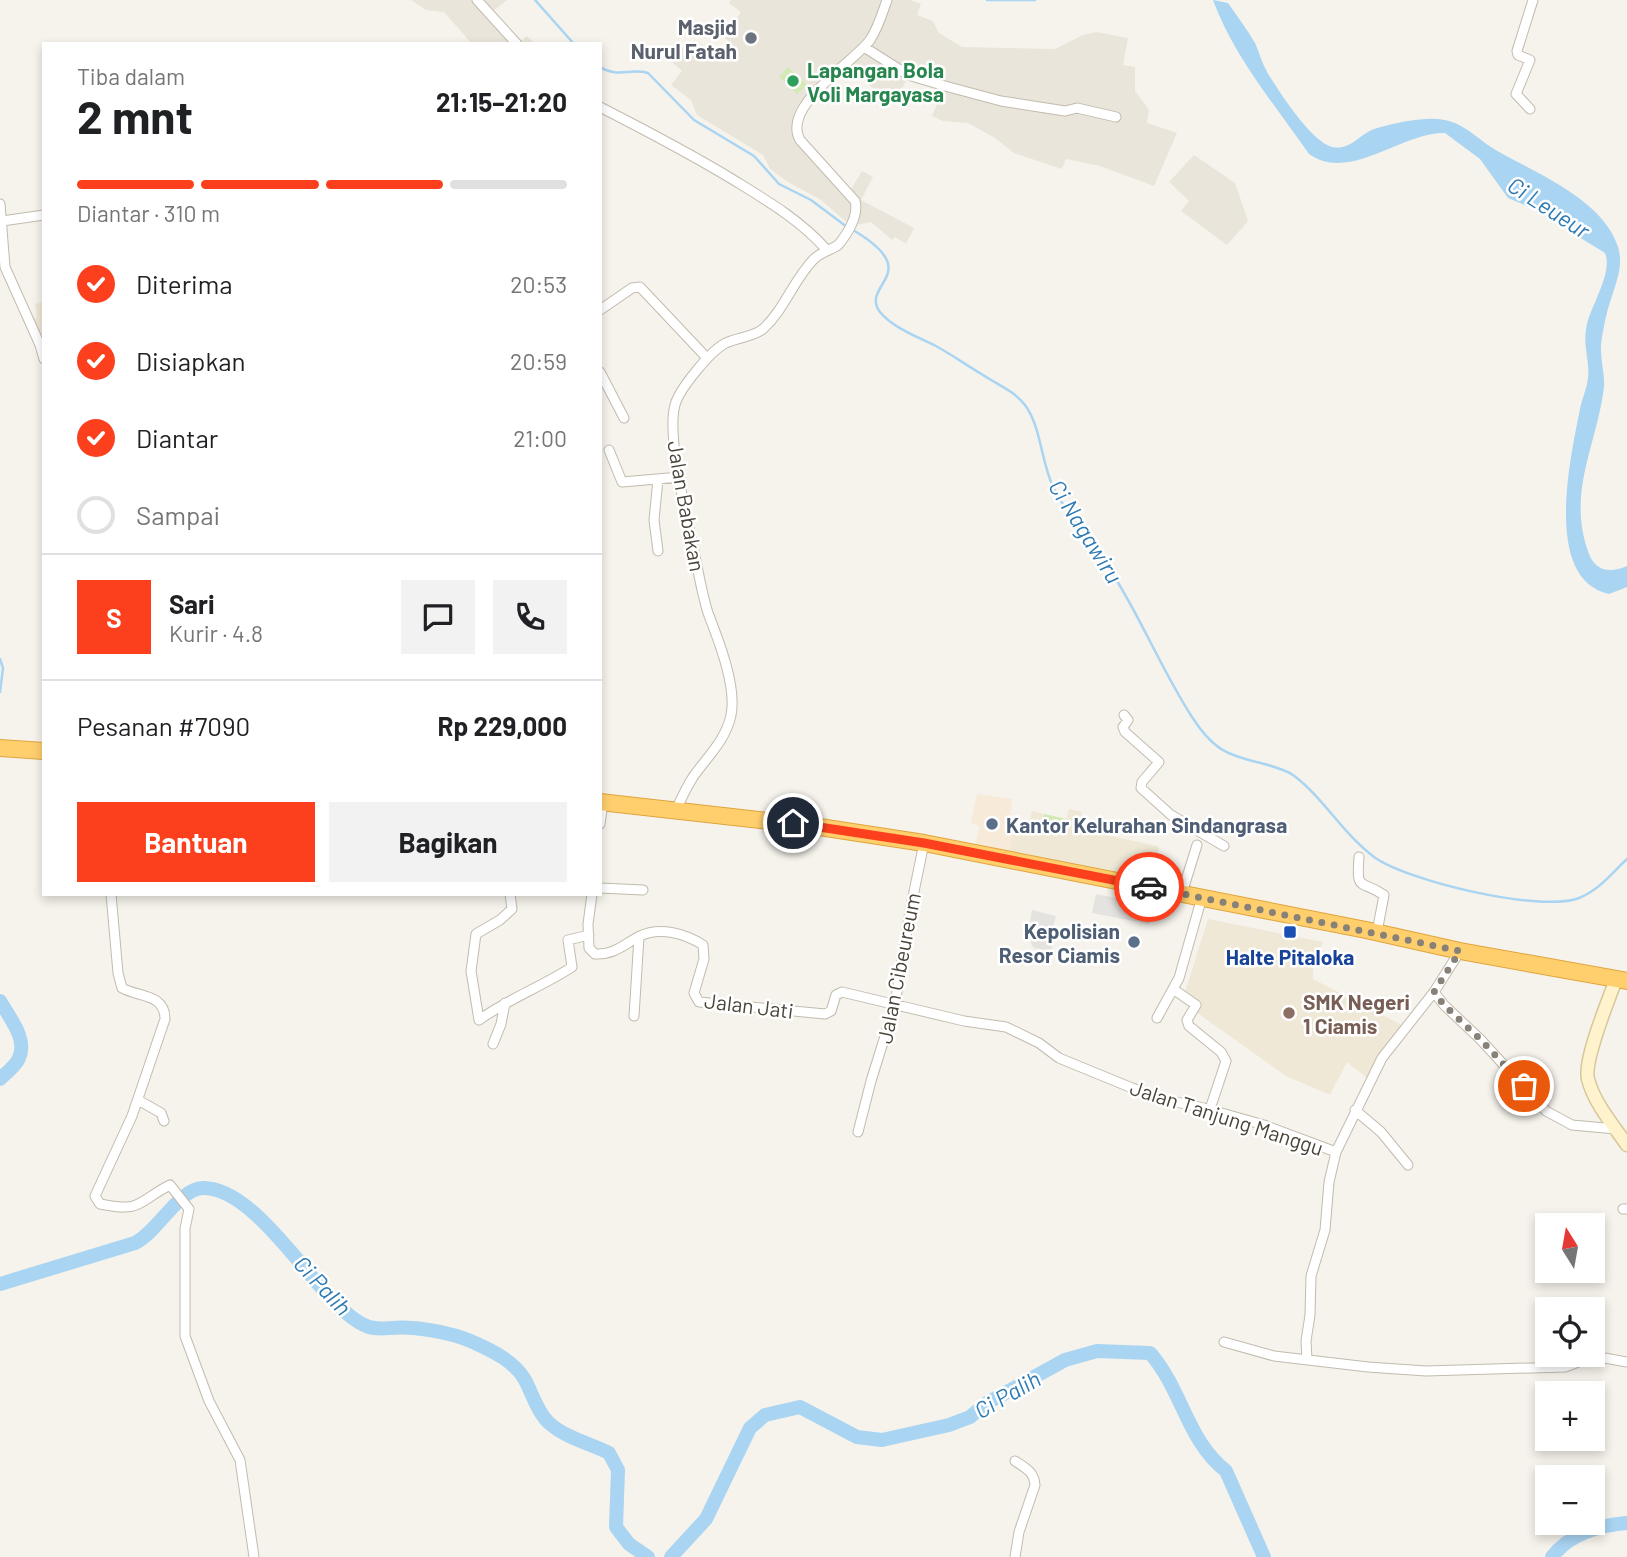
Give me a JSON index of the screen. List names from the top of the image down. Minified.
{"streets":{"street":["Jalan Babakan","Jalan Cibeureum","Jalan Jati","Jalan Tanjung Manggu"]},"crossings":[["Jalan Cibeureum","Jalan Jati"],["Jalan Cibeureum","Jalan Tanjung Manggu"],["Jalan Jati","Jalan Tanjung Manggu"]],"water":["Ci Leueur","Ci Nagawiru","Ci Palih"],"places":{"other":["Masjid Nurul Fatah","Lapangan Bola Voli Margayasa","Kantor Kelurahan Sindangrasa","Kepolisian Resor Ciamis","SMK Negeri 1 Ciamis"],"transit":["Halte Pitaloka"]},"north":"top","page":{"heading":["2 mnt","Tiba dalam","21:15–21:20"],"panel":["Sari","Kurir · 4.8","Pesanan #7090","Rp 229,000"],"bar":"Diantar · 310 m","list":[["Diterima","20:53"],["Disiapkan","20:59"],["Diantar","21:00"],"Sampai"],"round":"S","buttons":["Bantuan","Bagikan"],"map_buttons":["+","−"]}}
